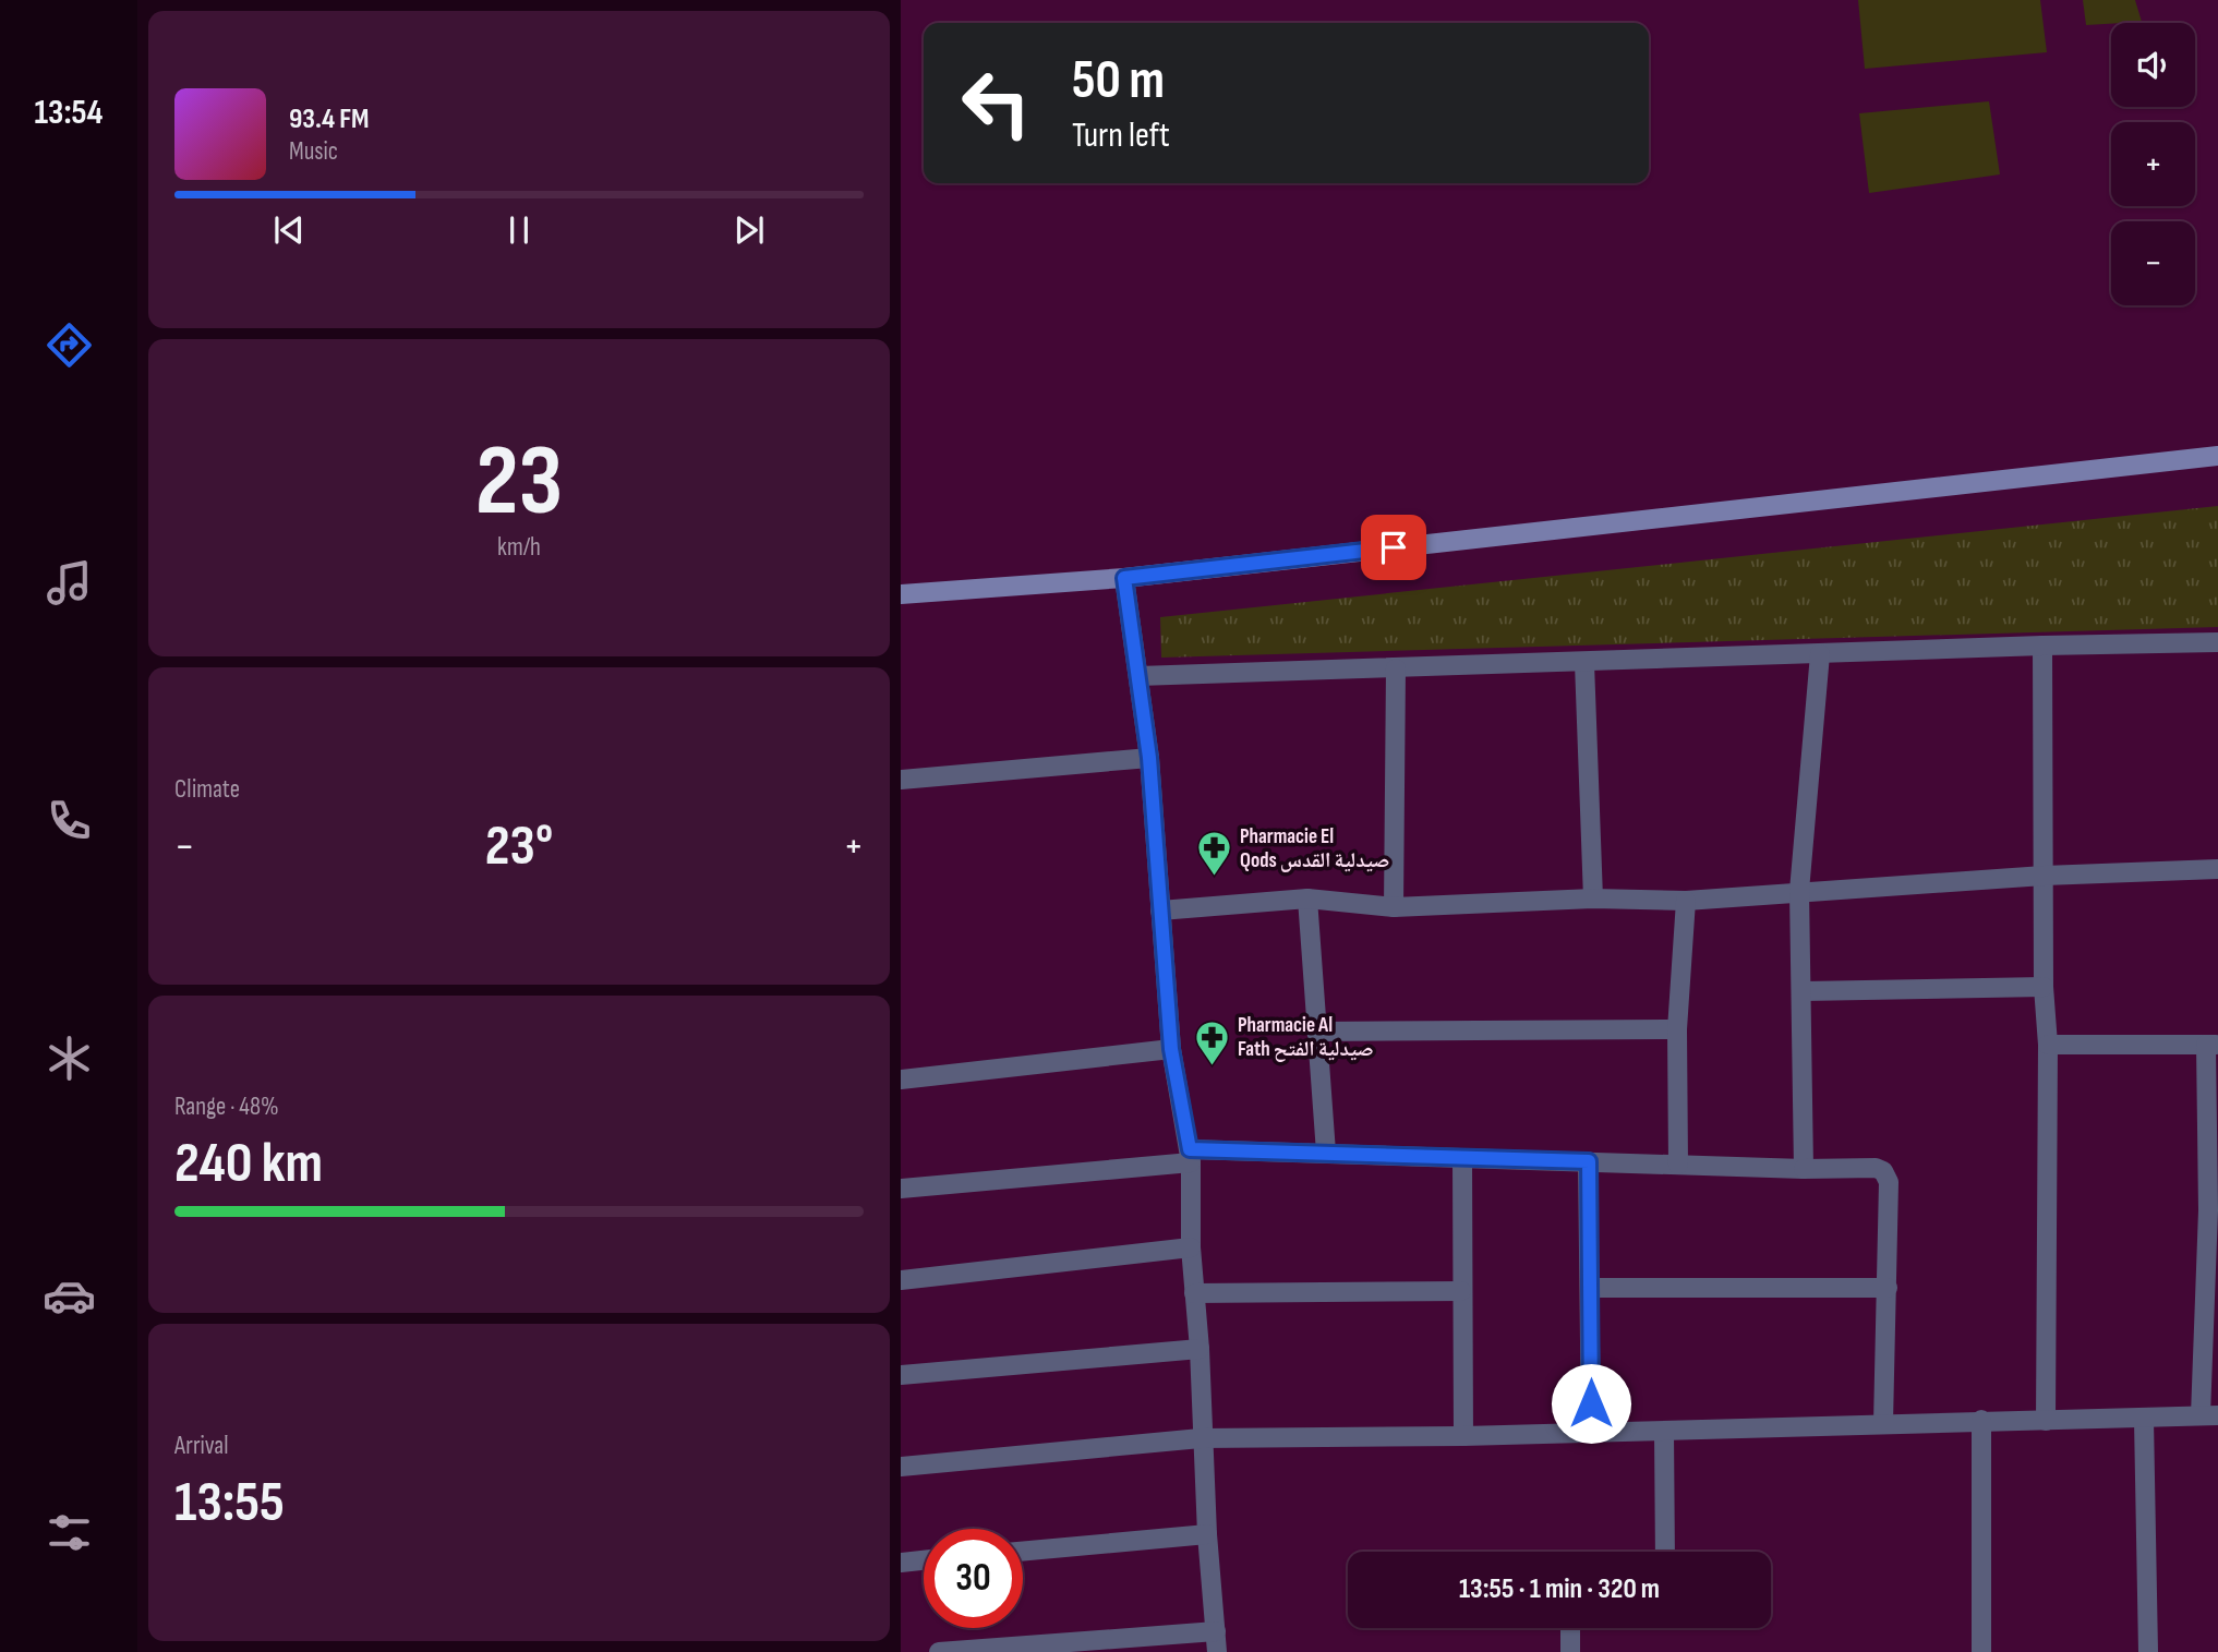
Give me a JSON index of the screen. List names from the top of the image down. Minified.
{"places":{"pharmacy":["Pharmacie El Qods صيدلية القدس","Pharmacie Al Fath صيدلية الفتح"]},"page":{"tabs":"13:54","map_buttons":["+","−"],"turn":["50 m","Turn left"],"song":["93.4 FM","Music"],"tile":[["23","km/h"],"Climate",["Range · 48%","240 km"],["Arrival","13:55"]],"heat":["−","23°","+"],"limit":"30","trip":"13:55 · 1 min · 320 m"}}
